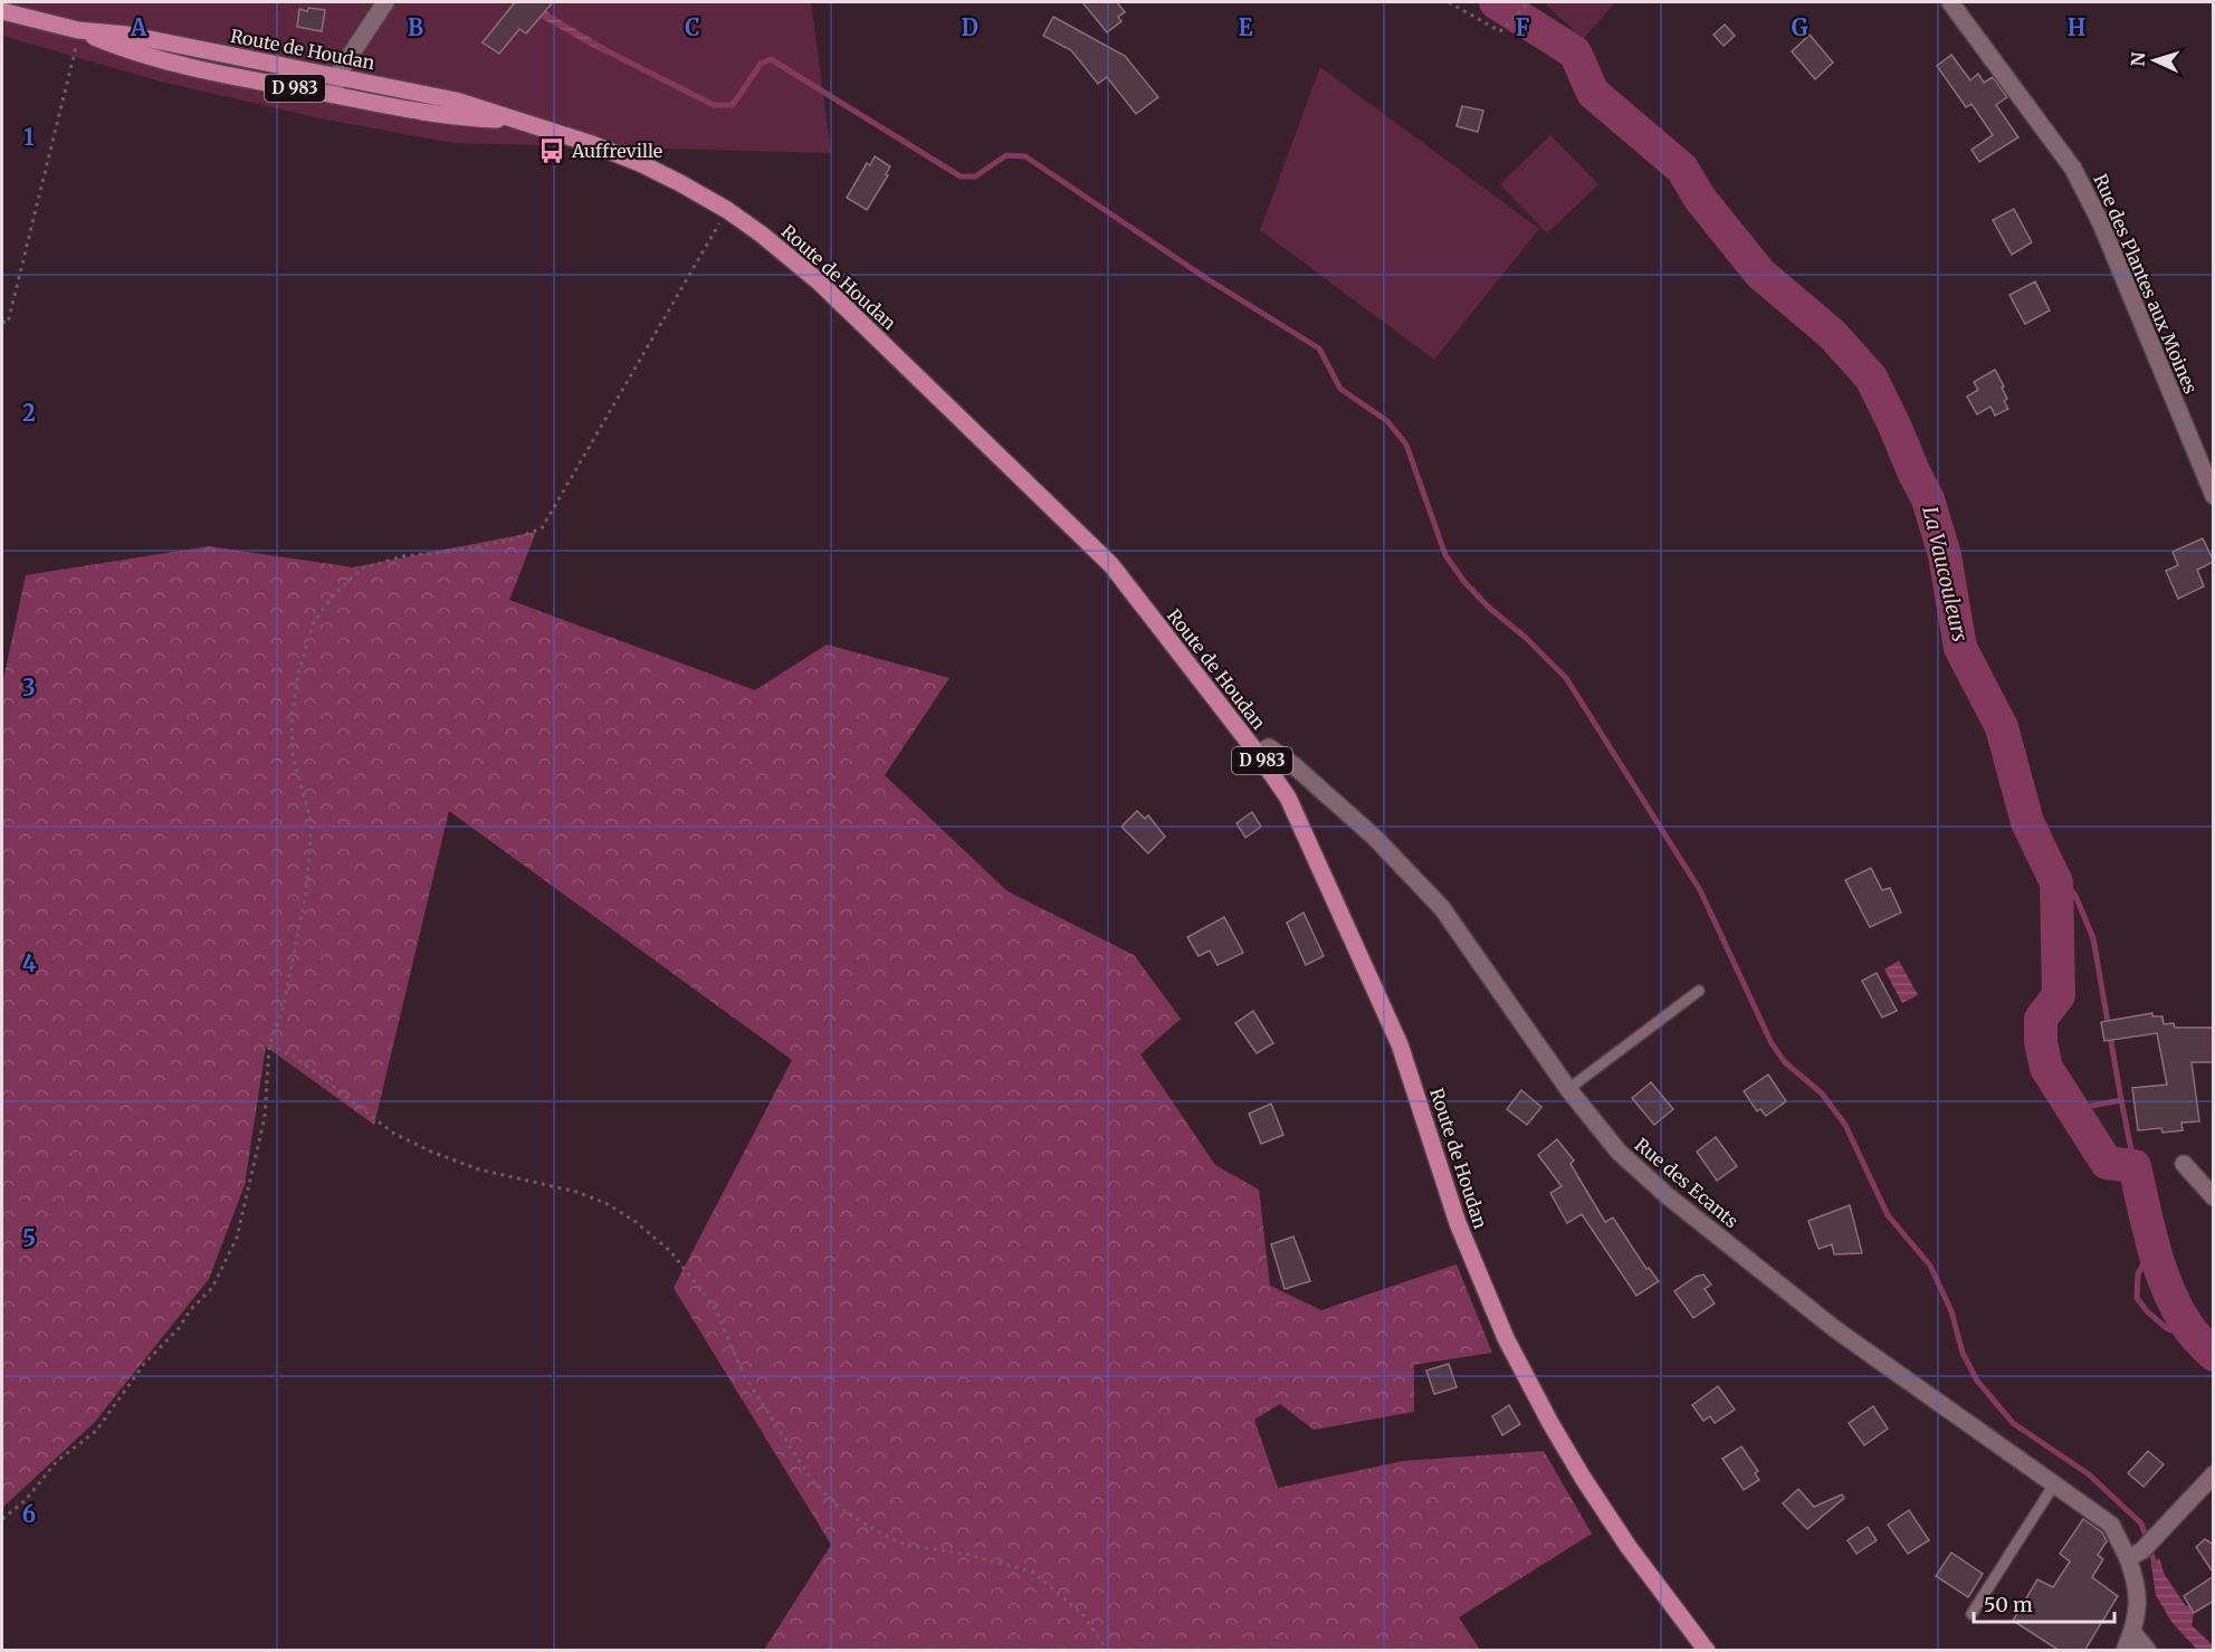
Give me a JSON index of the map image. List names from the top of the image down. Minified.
{"streets":{"main road":["Route de Houdan","D 983"],"street":["Rue des Plantes aux Moines","Rue des Ecants"]},"crossings":[["Route de Houdan","Rue des Ecants"]],"water":["La Vaucouleurs"],"places":{"bus stop":["Auffreville"]},"scale_bar":"50 m","north":"left","grid":{"columns":["A","B","C","D","E","F","G","H"],"rows":["1","2","3","4","5","6"]}}
